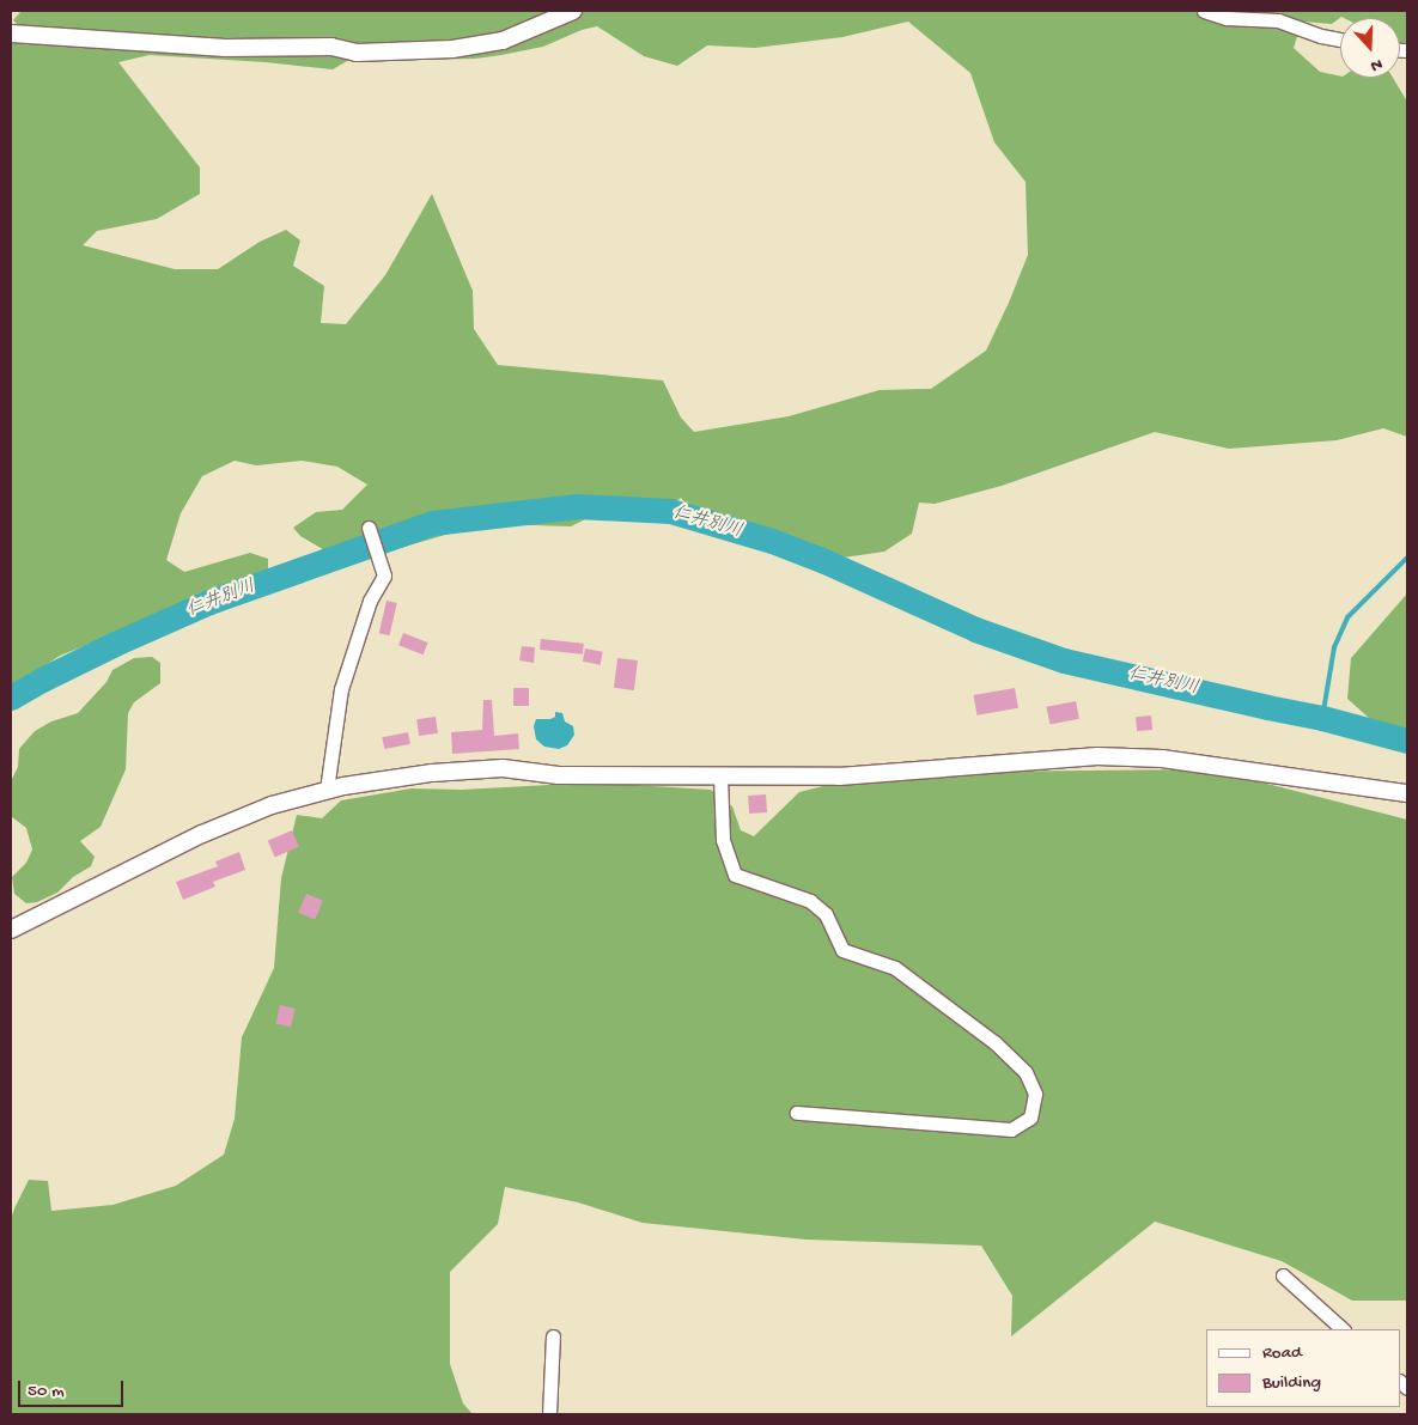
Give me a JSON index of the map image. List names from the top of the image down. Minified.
{"water":["仁井別川"],"legend":["Road","Building"],"scale_bar":"50 m","north":"bottom"}
